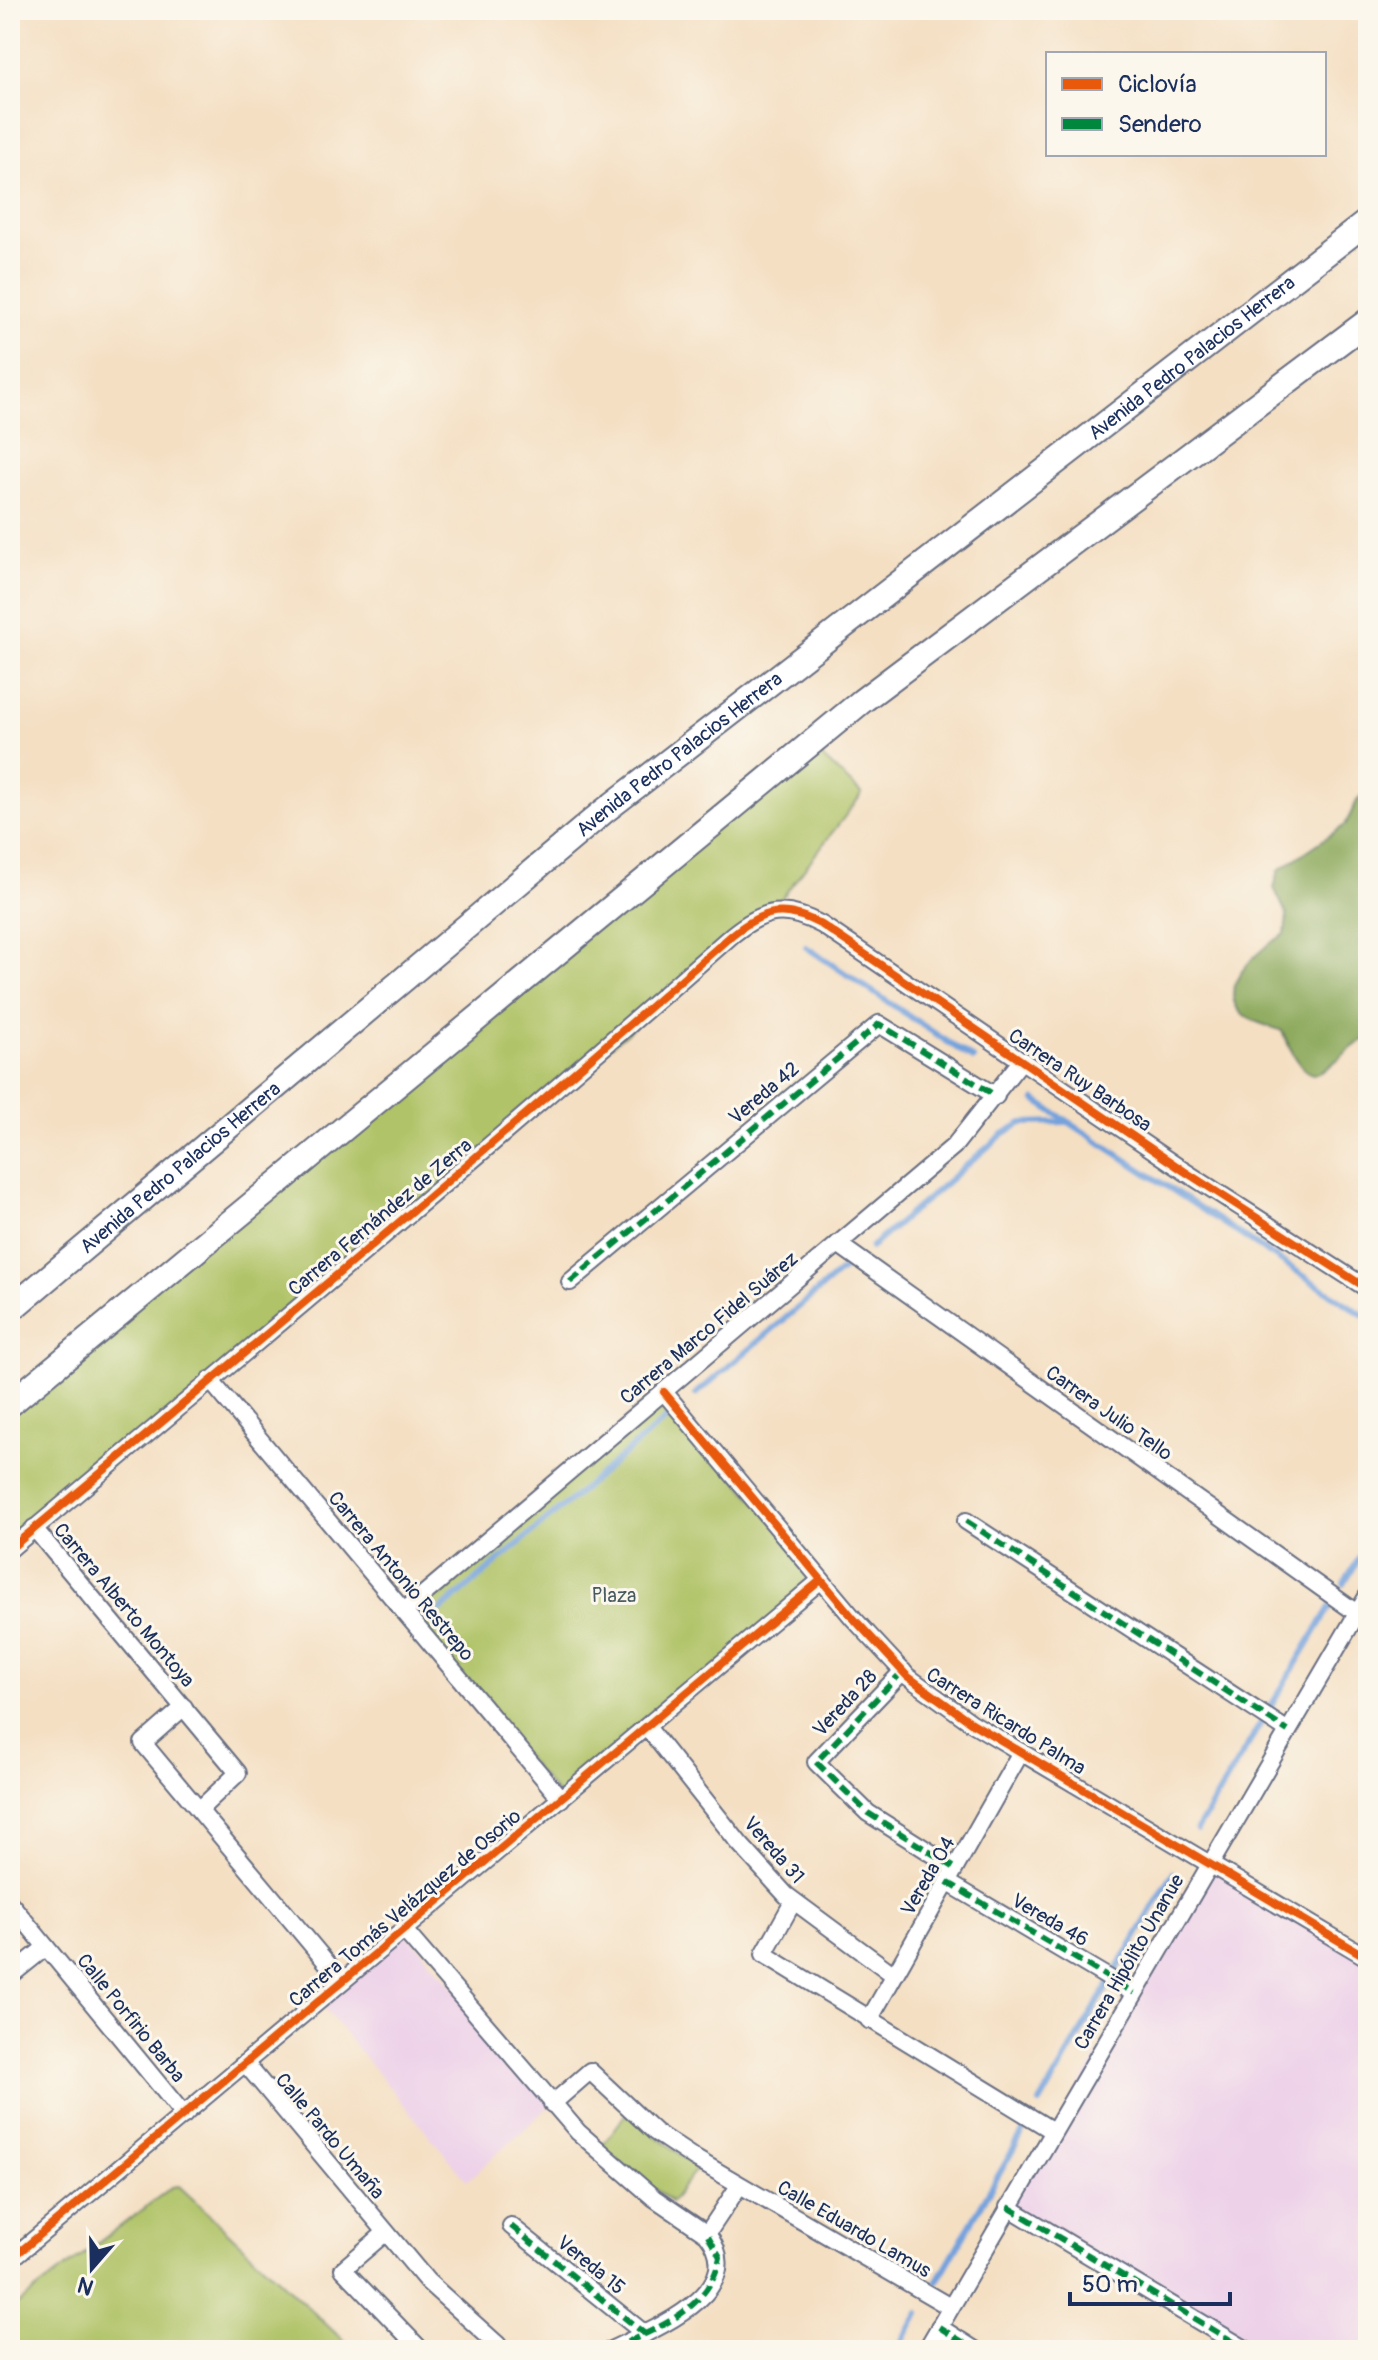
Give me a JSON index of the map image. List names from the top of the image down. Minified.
{"streets":{"main road":["Avenida Pedro Palacios Herrera"],"street":["Carrera Ruy Barbosa","Vereda 42","Carrera Fernández de Zerra","Carrera Marco Fidel Suárez","Carrera Julio Tello","Carrera Antonio Restrepo","Carrera Alberto Montoya","Vereda 28","Carrera Ricardo Palma","Vereda 31","Vereda 04","Carrera Tomás Velázquez de Osorio","Vereda 46","Carrera Hipólito Unanue","Calle Porfirio Barba","Calle Pardo Umaña","Calle Eduardo Lamus","Vereda 15"]},"crossings":[["Carrera Ruy Barbosa","Carrera Fernández de Zerra"],["Carrera Ruy Barbosa","Carrera Marco Fidel Suárez"],["Vereda 42","Carrera Marco Fidel Suárez"],["Carrera Fernández de Zerra","Carrera Antonio Restrepo"],["Carrera Fernández de Zerra","Carrera Alberto Montoya"],["Carrera Marco Fidel Suárez","Carrera Julio Tello"],["Carrera Marco Fidel Suárez","Carrera Antonio Restrepo"],["Carrera Marco Fidel Suárez","Carrera Ricardo Palma"],["Carrera Julio Tello","Carrera Hipólito Unanue"],["Carrera Antonio Restrepo","Carrera Tomás Velázquez de Osorio"],["Carrera Alberto Montoya","Carrera Tomás Velázquez de Osorio"],["Vereda 28","Carrera Ricardo Palma"],["Vereda 28","Vereda 46"],["Carrera Ricardo Palma","Vereda 04"],["Carrera Ricardo Palma","Carrera Tomás Velázquez de Osorio"],["Carrera Ricardo Palma","Carrera Hipólito Unanue"],["Vereda 31","Vereda 04"],["Vereda 31","Carrera Tomás Velázquez de Osorio"],["Vereda 04","Vereda 46"],["Carrera Tomás Velázquez de Osorio","Calle Porfirio Barba"],["Carrera Tomás Velázquez de Osorio","Calle Pardo Umaña"],["Vereda 46","Carrera Hipólito Unanue"],["Carrera Hipólito Unanue","Calle Eduardo Lamus"]],"parks":["Plaza"],"legend":["Ciclovía","Sendero"],"scale_bar":"50 m","north":"bottom"}
